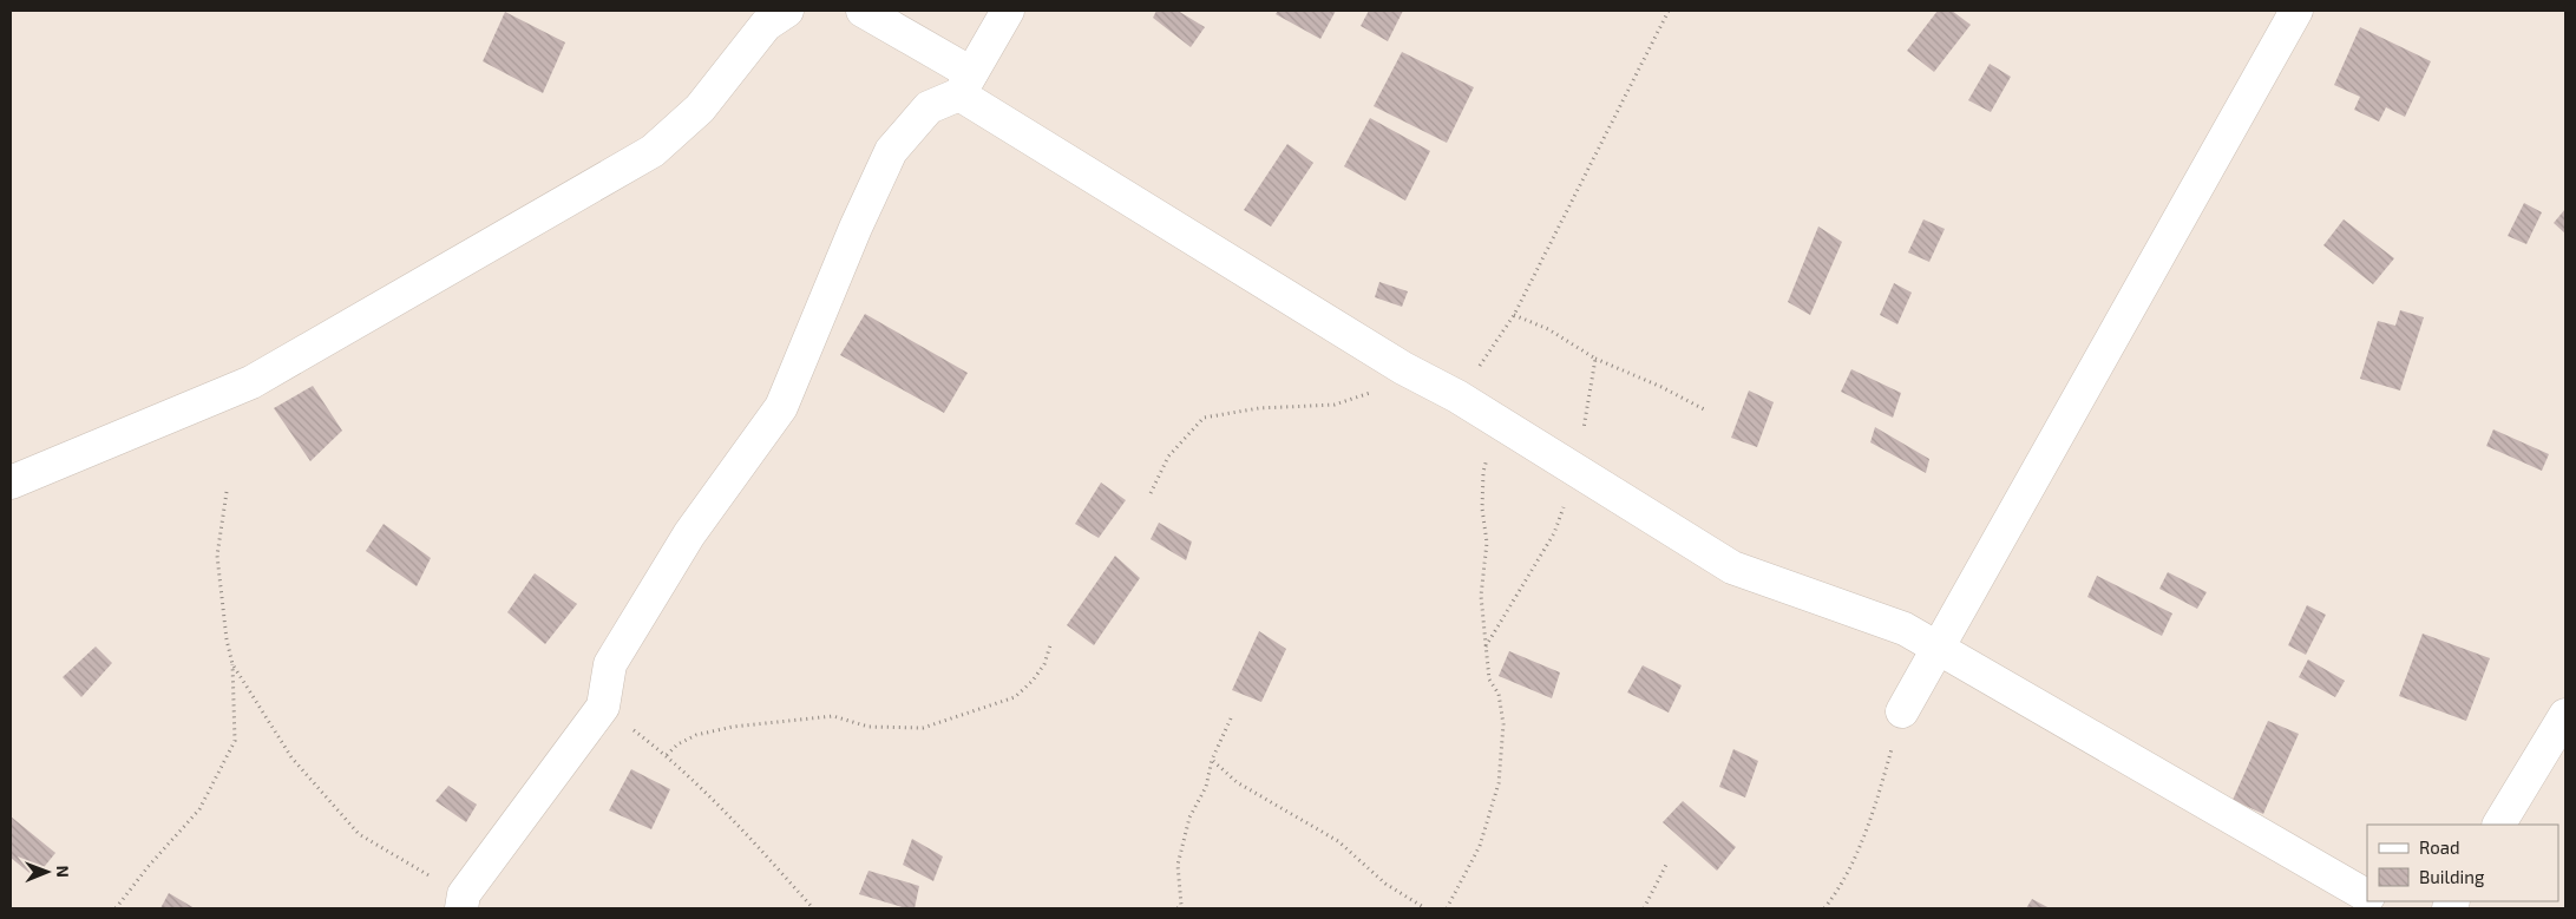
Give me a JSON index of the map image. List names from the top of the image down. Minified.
{"legend":["Road","Building"],"north":"right"}
